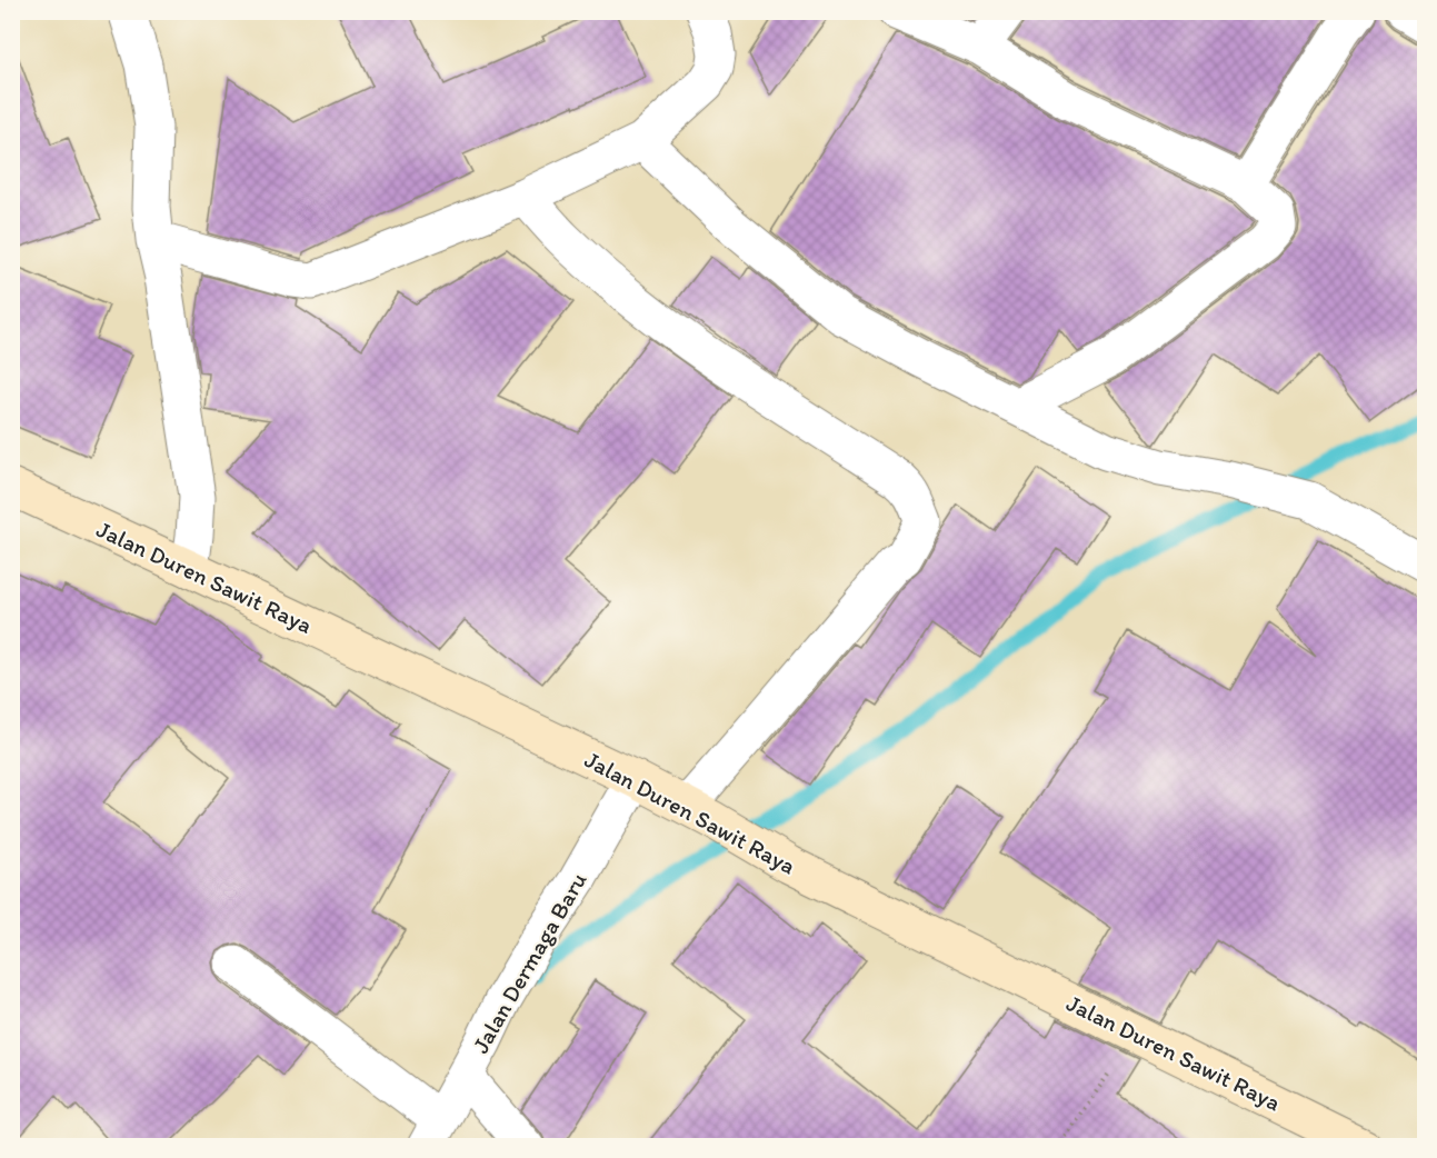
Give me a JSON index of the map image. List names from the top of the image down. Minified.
{"streets":{"street":["Jalan Duren Sawit Raya","Jalan Dermaga Baru"]},"crossings":[["Jalan Duren Sawit Raya","Jalan Dermaga Baru"]]}
